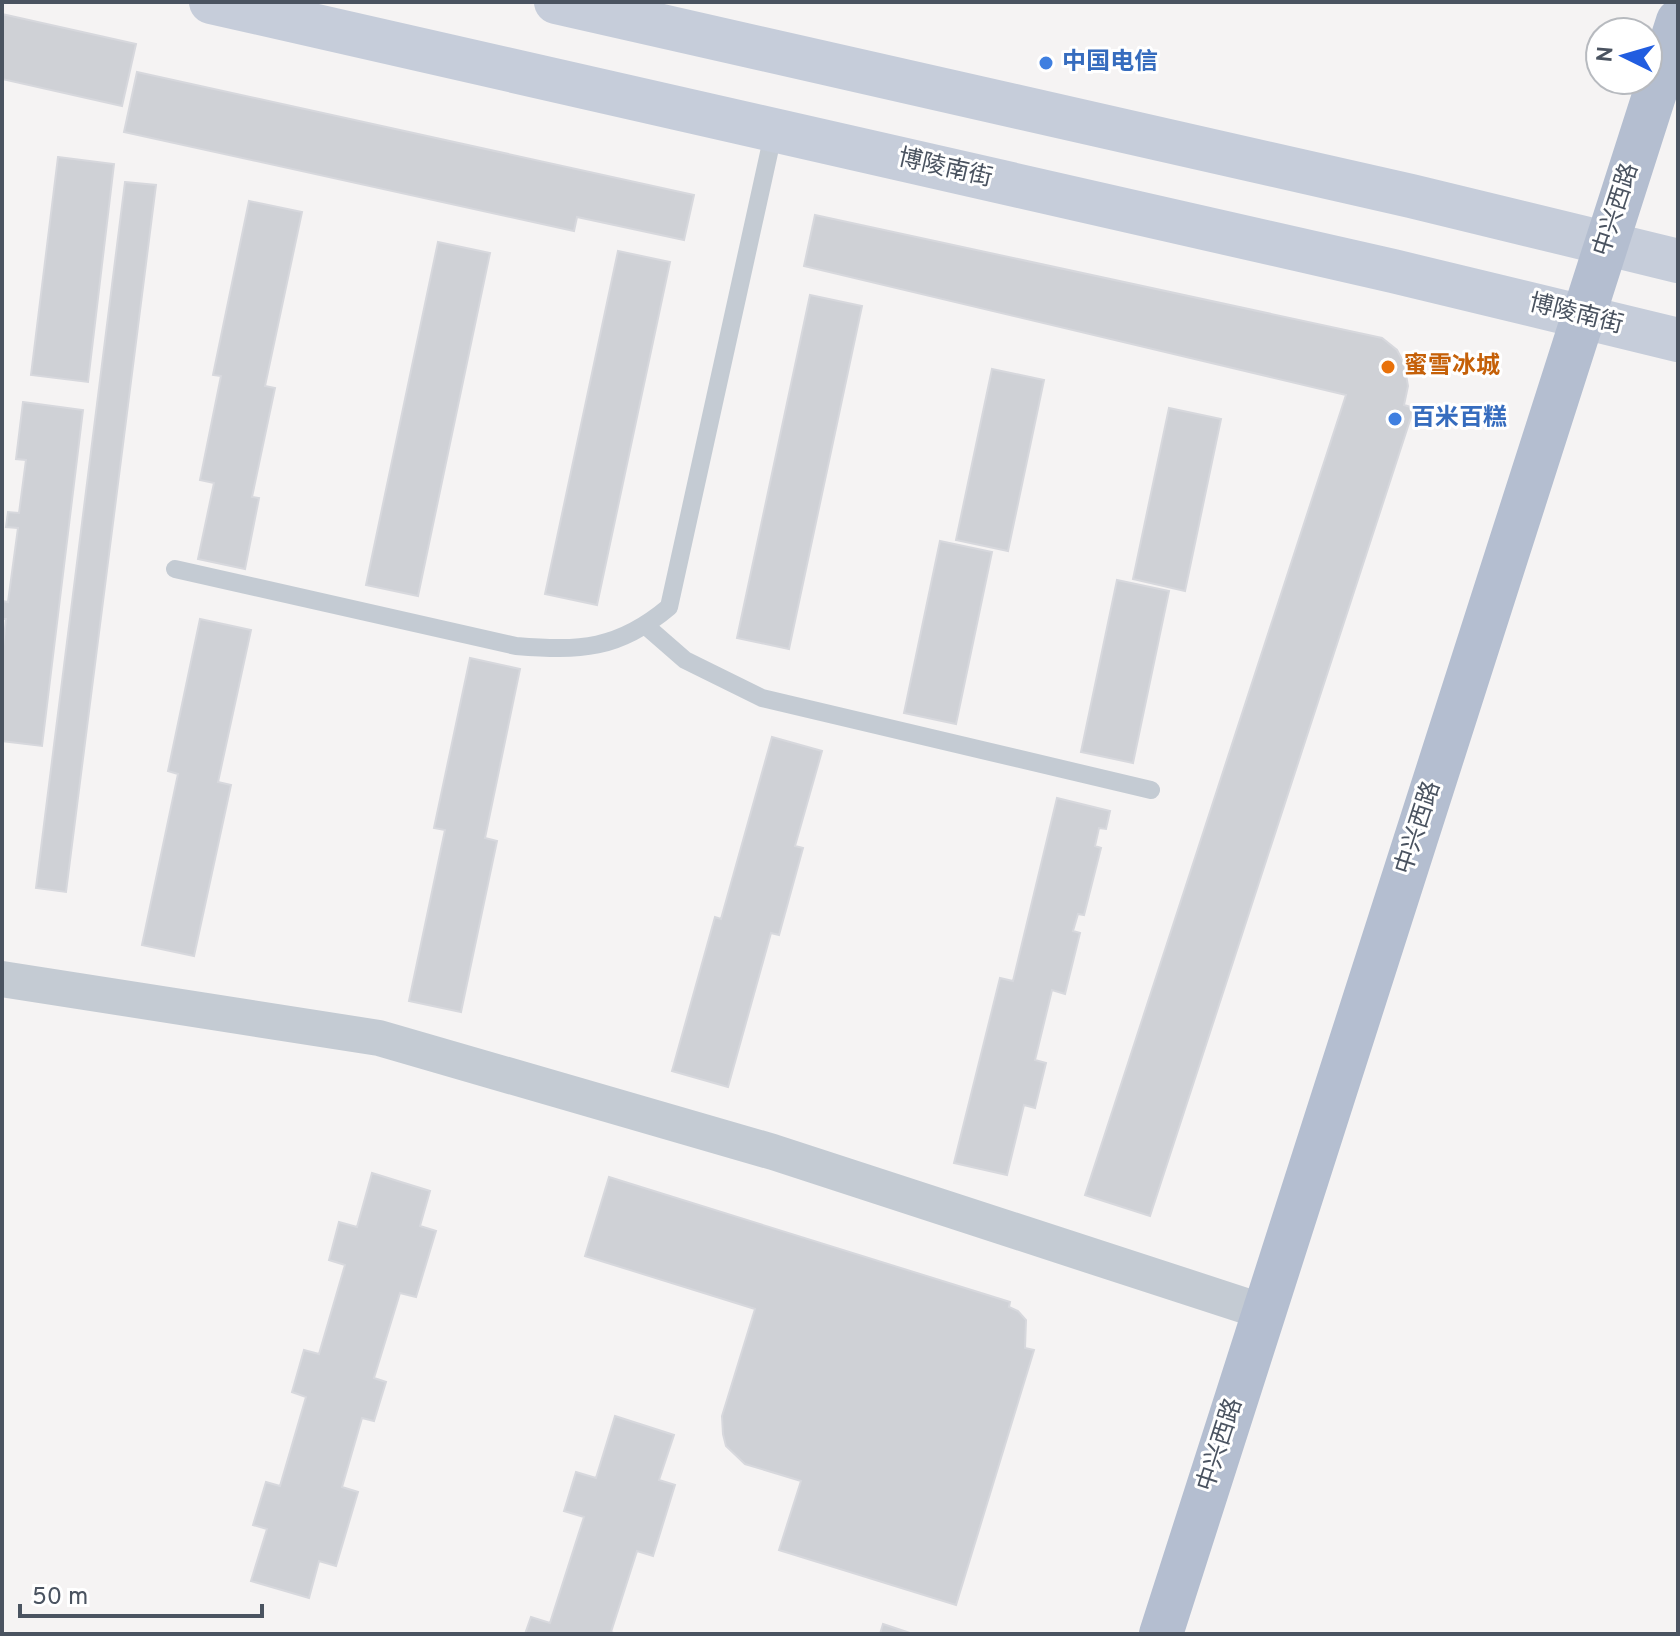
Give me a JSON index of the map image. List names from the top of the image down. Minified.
{"streets":{"main road":["博陵南街","中兴西路"]},"crossings":[["博陵南街","中兴西路"]],"places":["中国电信","蜜雪冰城","百米百糕"],"scale_bar":"50 m","north":"left"}
